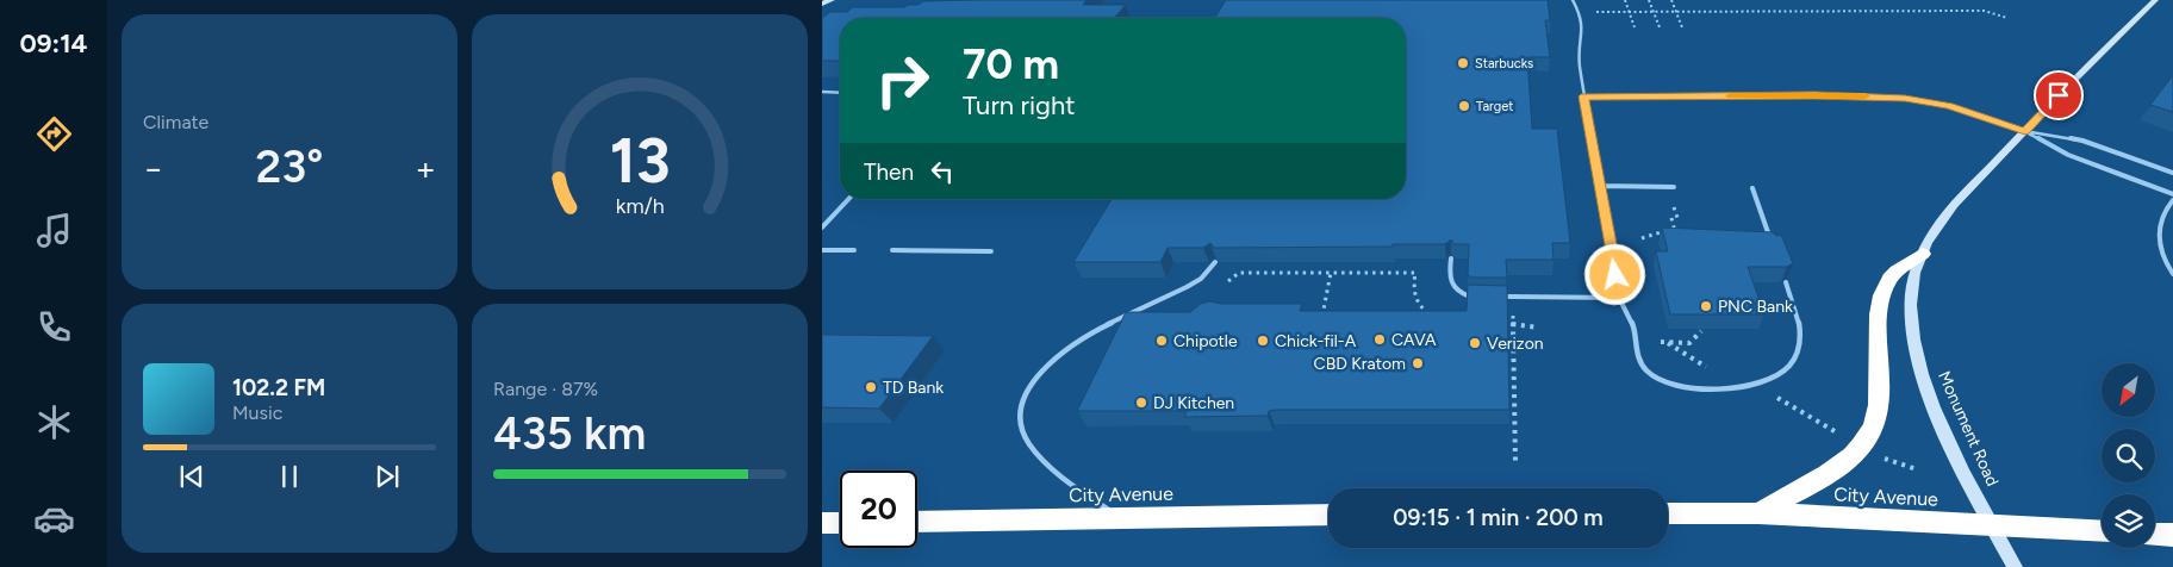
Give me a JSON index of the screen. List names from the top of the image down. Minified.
{"streets":{"highway":["City Avenue"],"street":["Monument Road"]},"crossings":[["Monument Road","City Avenue"]],"places":["Starbucks","Target","PNC Bank","CAVA","Chipotle","Chick-fil-A","Verizon","CBD Kratom","TD Bank","DJ Kitchen"],"north":"bottom left","page":{"tabs":"09:14","tile":["Climate",["Range · 87%","435 km"]],"turn":["70 m","Turn right"],"heat":["−","23°","+"],"then":"Then","song":["102.2 FM","Music"],"limit":"20","trip":"09:15 · 1 min · 200 m","gauge":["13","km/h"]}}
